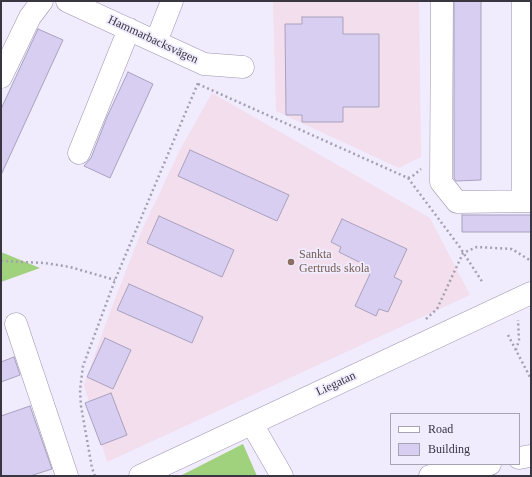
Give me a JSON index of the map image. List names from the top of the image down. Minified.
{"streets":{"street":["Hammarbacksvägen","Liegatan"]},"places":["Sankta Gertruds skola"],"legend":["Road","Building"]}
